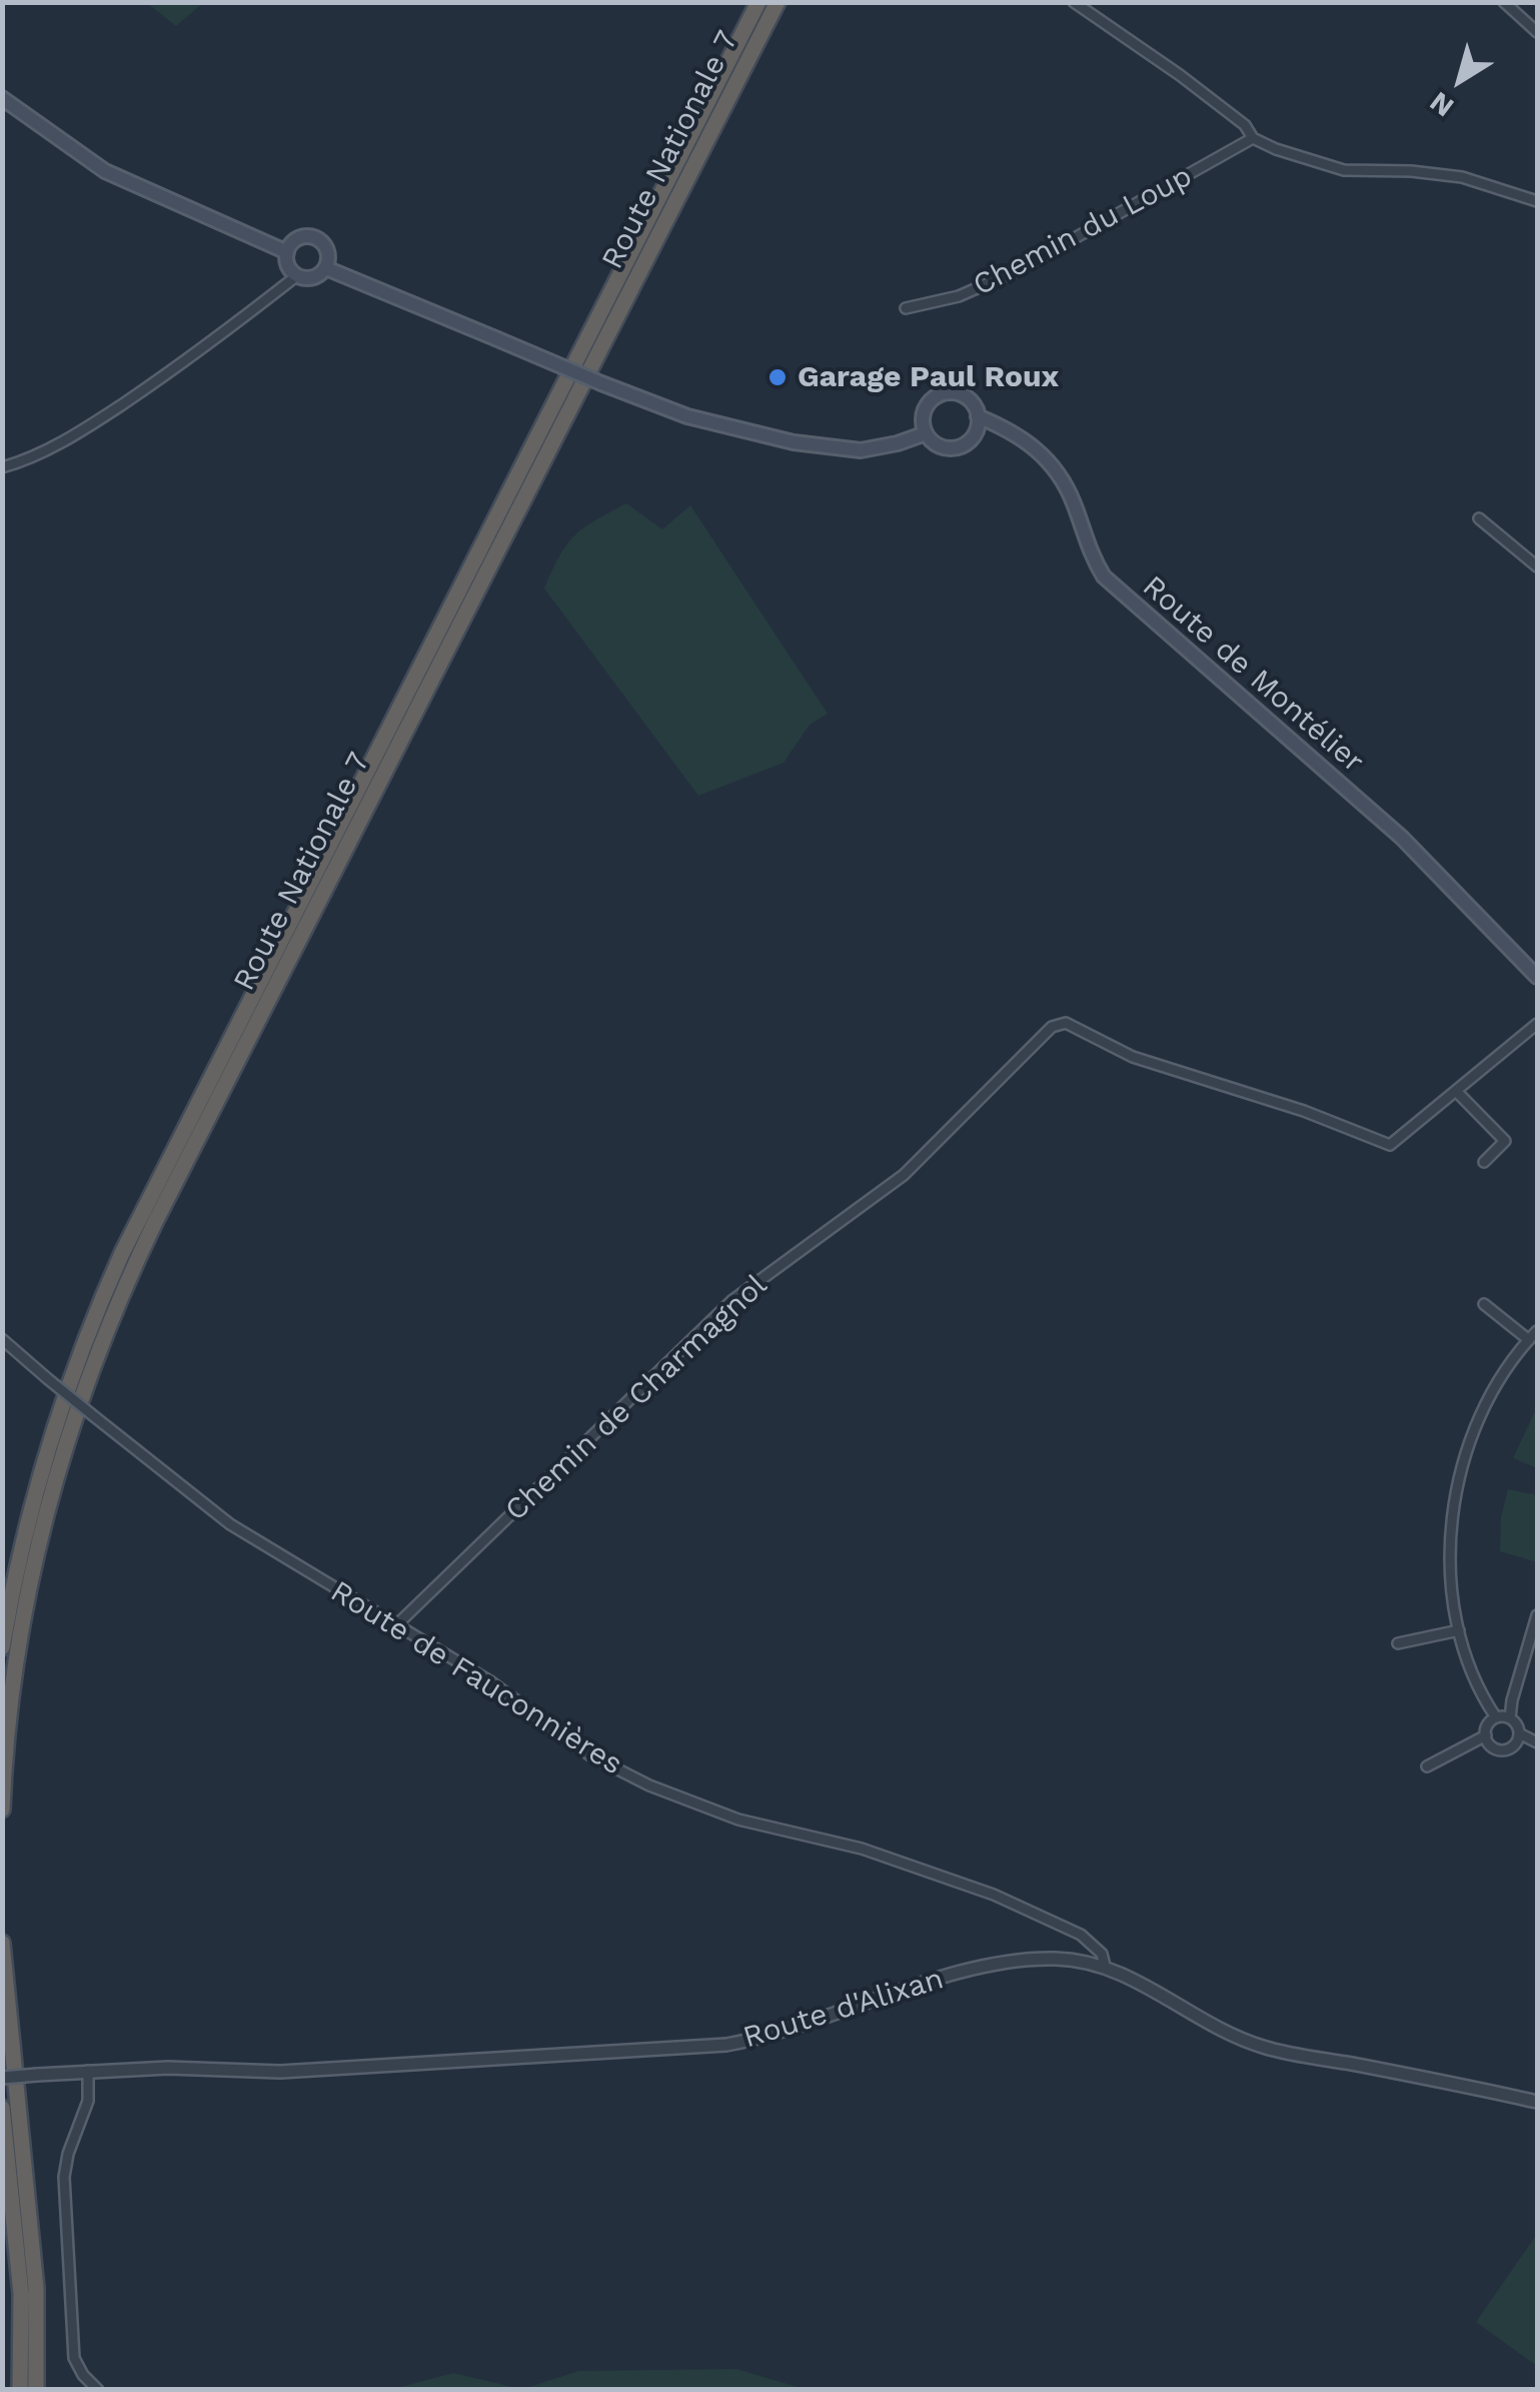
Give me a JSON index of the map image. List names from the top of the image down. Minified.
{"streets":{"highway":["Route Nationale 7"],"main road":["Route de Montélier"],"street":["Chemin du Loup","Chemin de Charmagnol","Route de Fauconnières","Route d'Alixan"]},"crossings":[["Chemin de Charmagnol","Route de Fauconnières"],["Route de Fauconnières","Route d'Alixan"]],"places":["Garage Paul Roux"],"north":"bottom left"}
